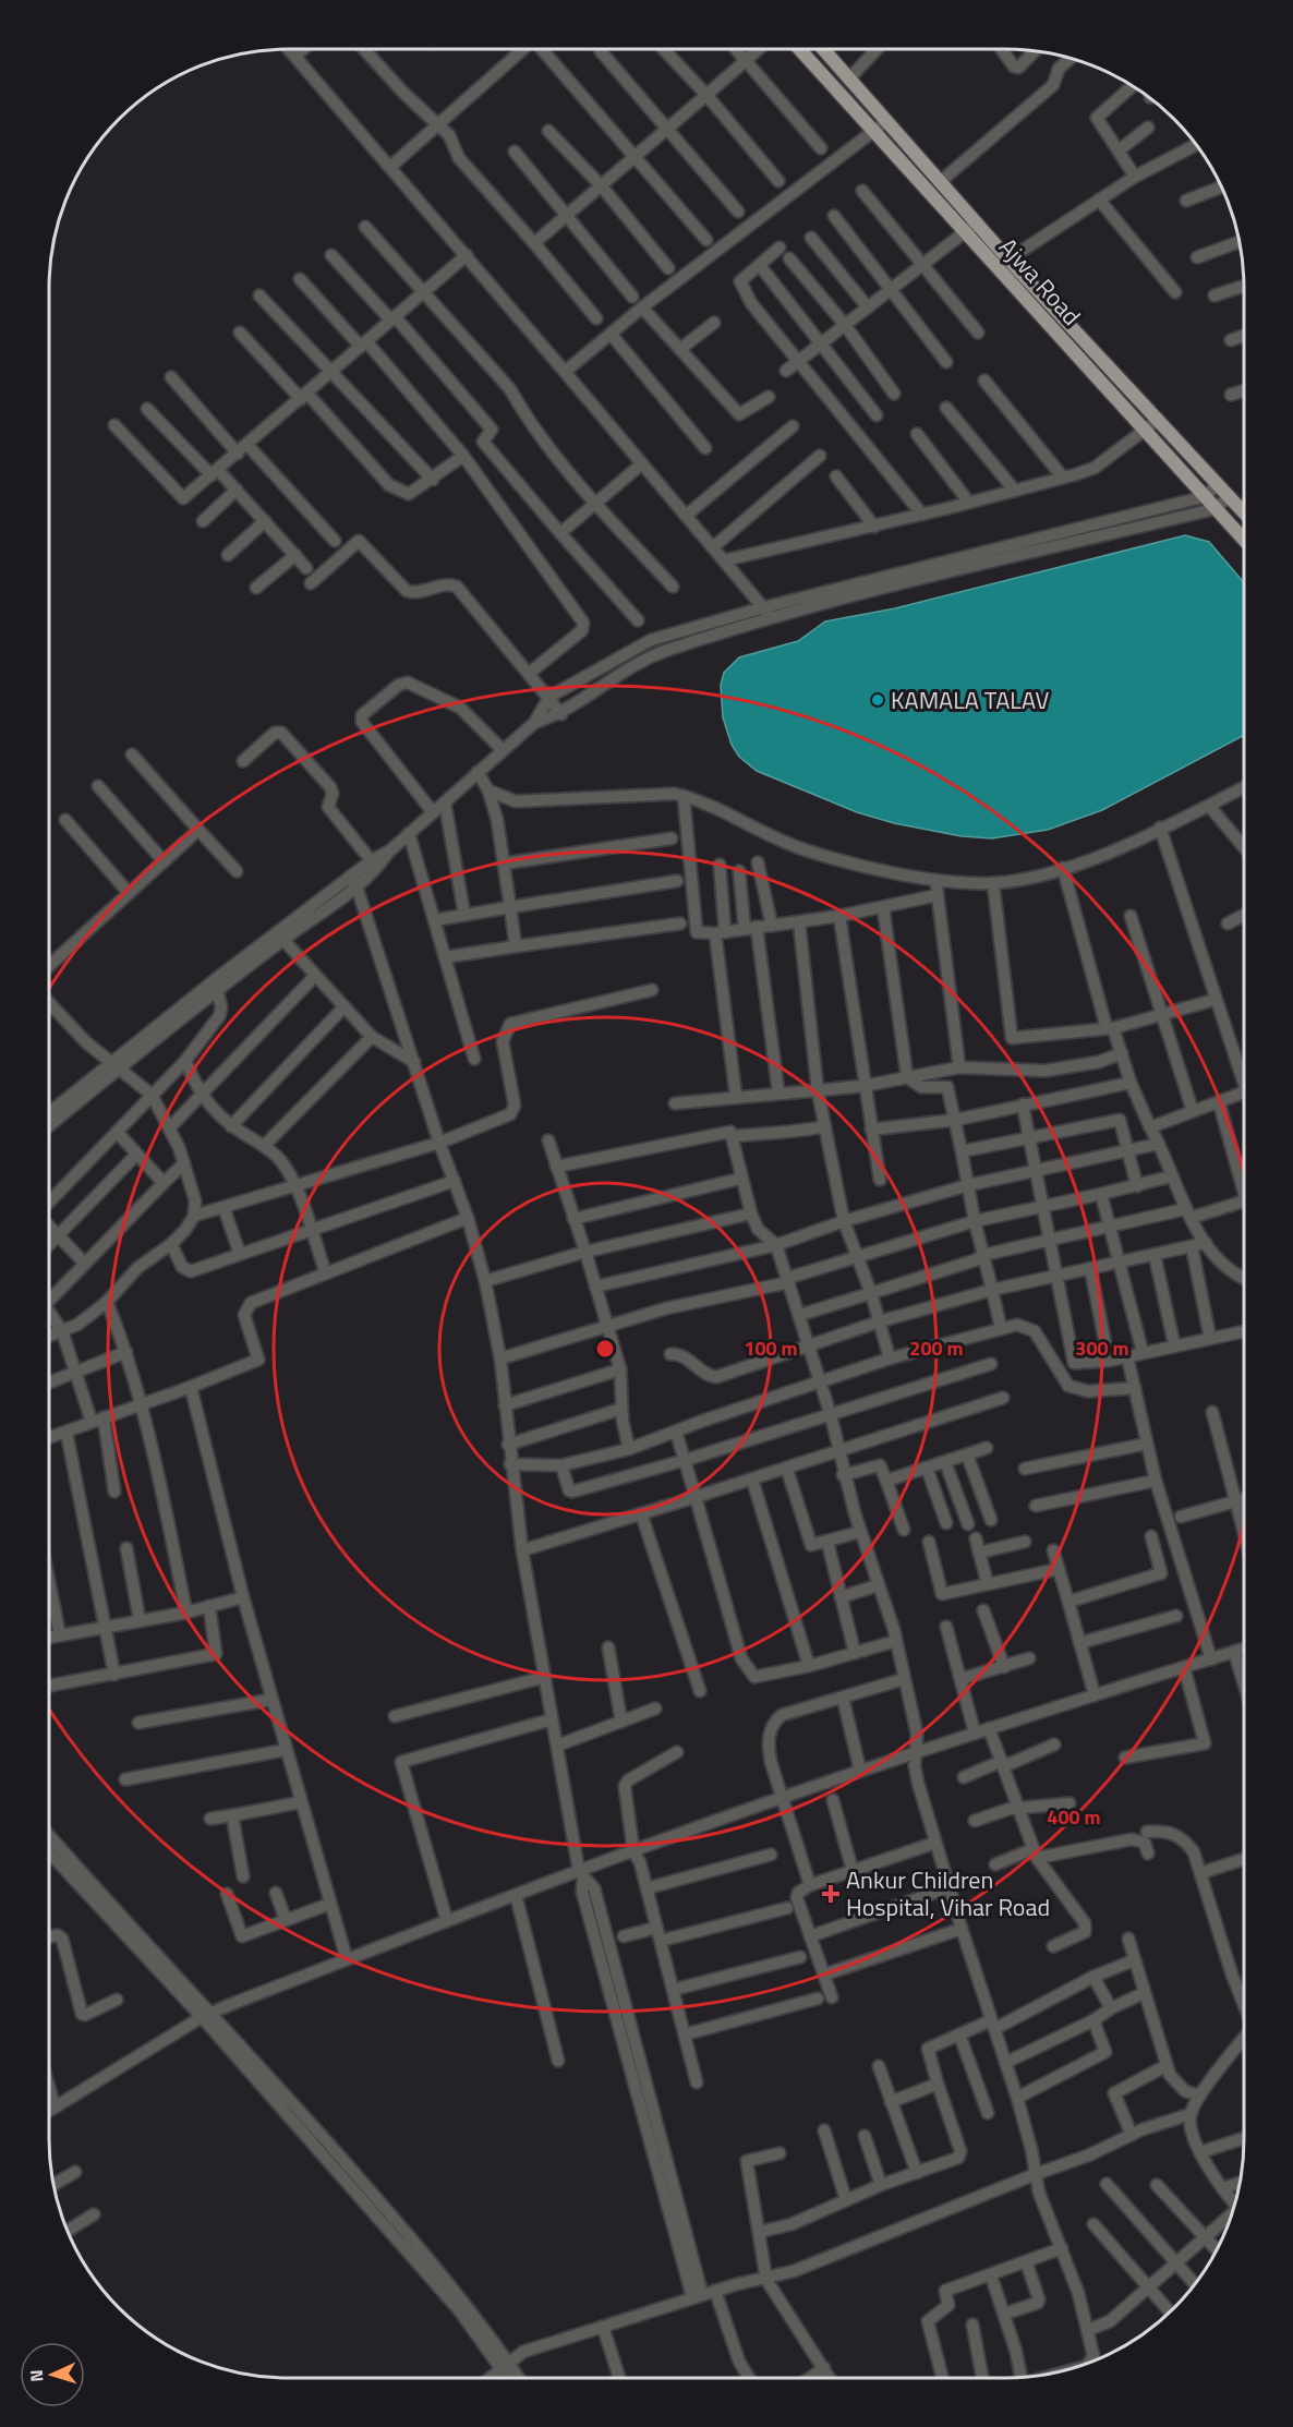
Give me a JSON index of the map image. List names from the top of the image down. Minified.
{"streets":{"main road":["Ajwa Road"]},"places":{"other":["KAMALA TALAV"],"health":["Ankur Children Hospital, Vihar Road"]},"north":"left","rings":["100 m","200 m","300 m","400 m"]}
